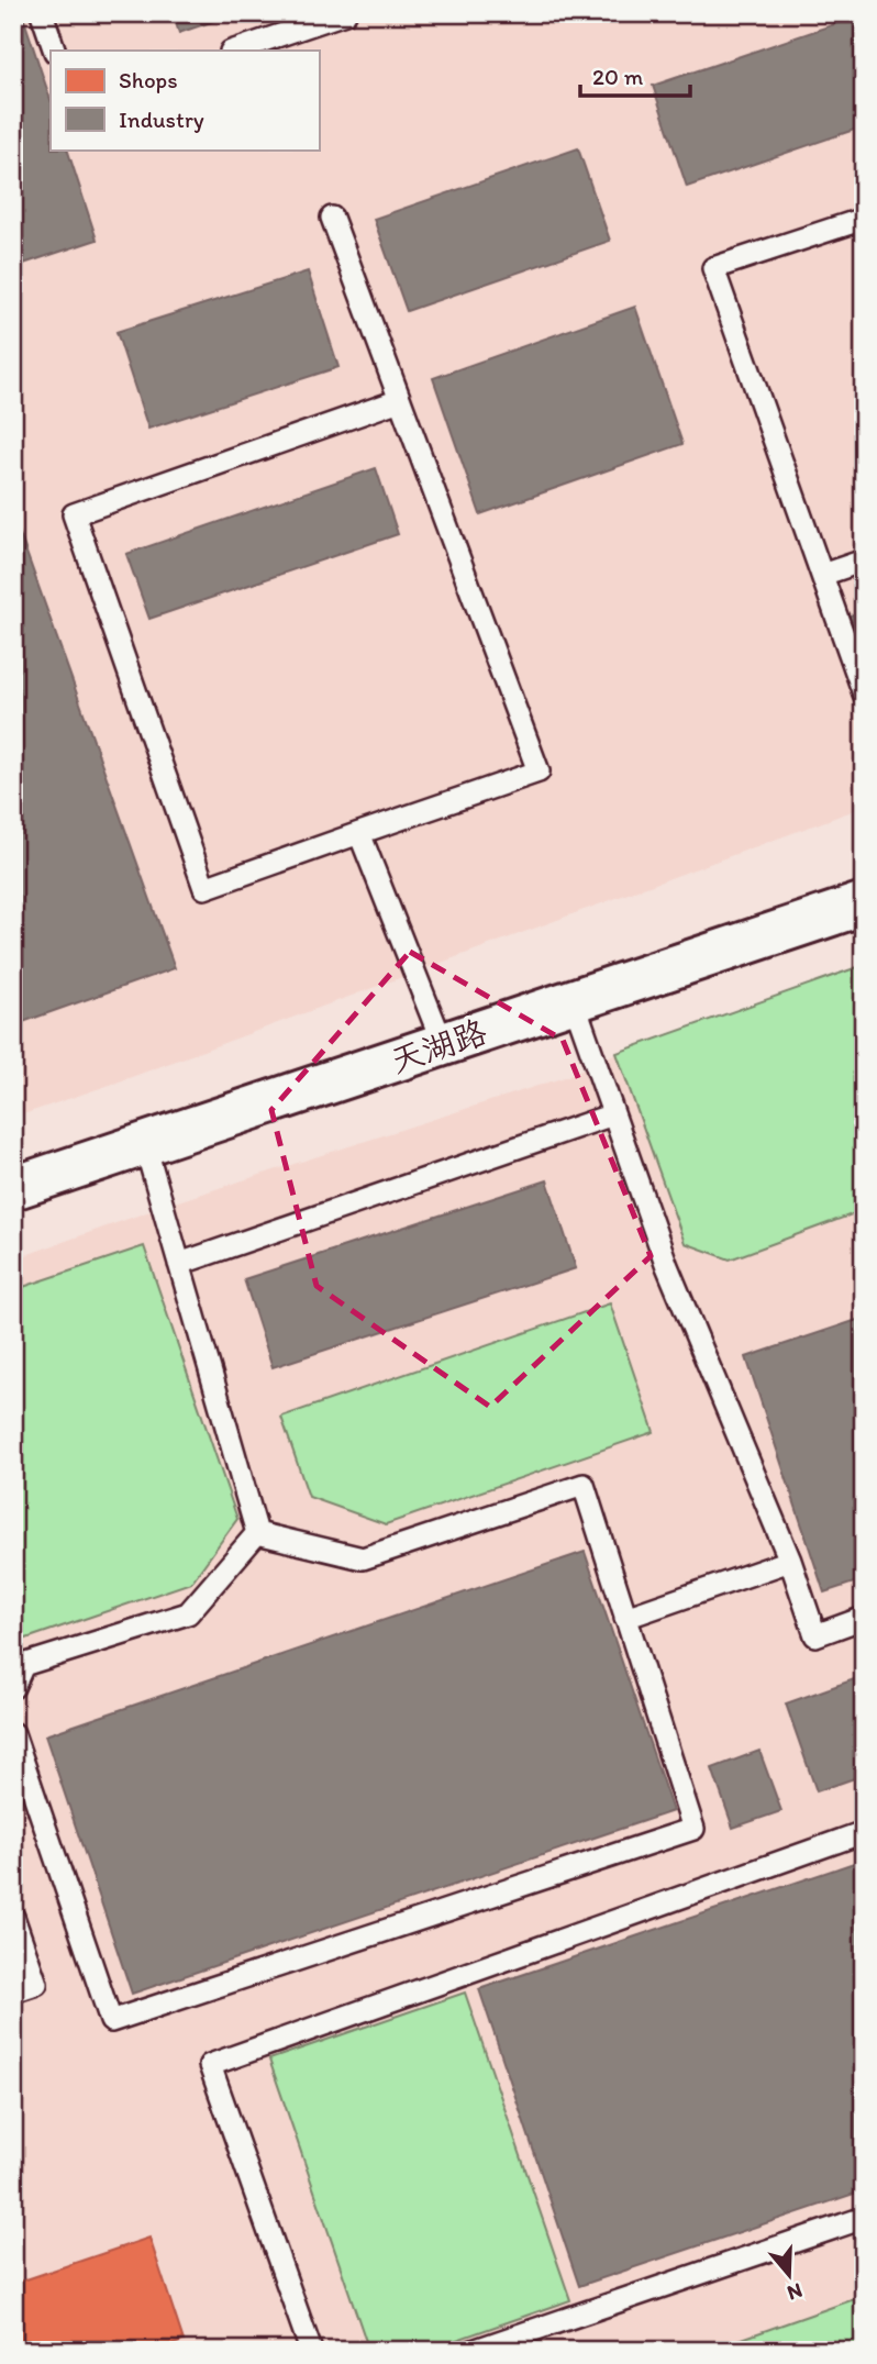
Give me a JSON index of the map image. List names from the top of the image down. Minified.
{"streets":{"street":["天湖路"]},"legend":["Shops","Industry"],"scale_bar":"20 m","north":"bottom"}
